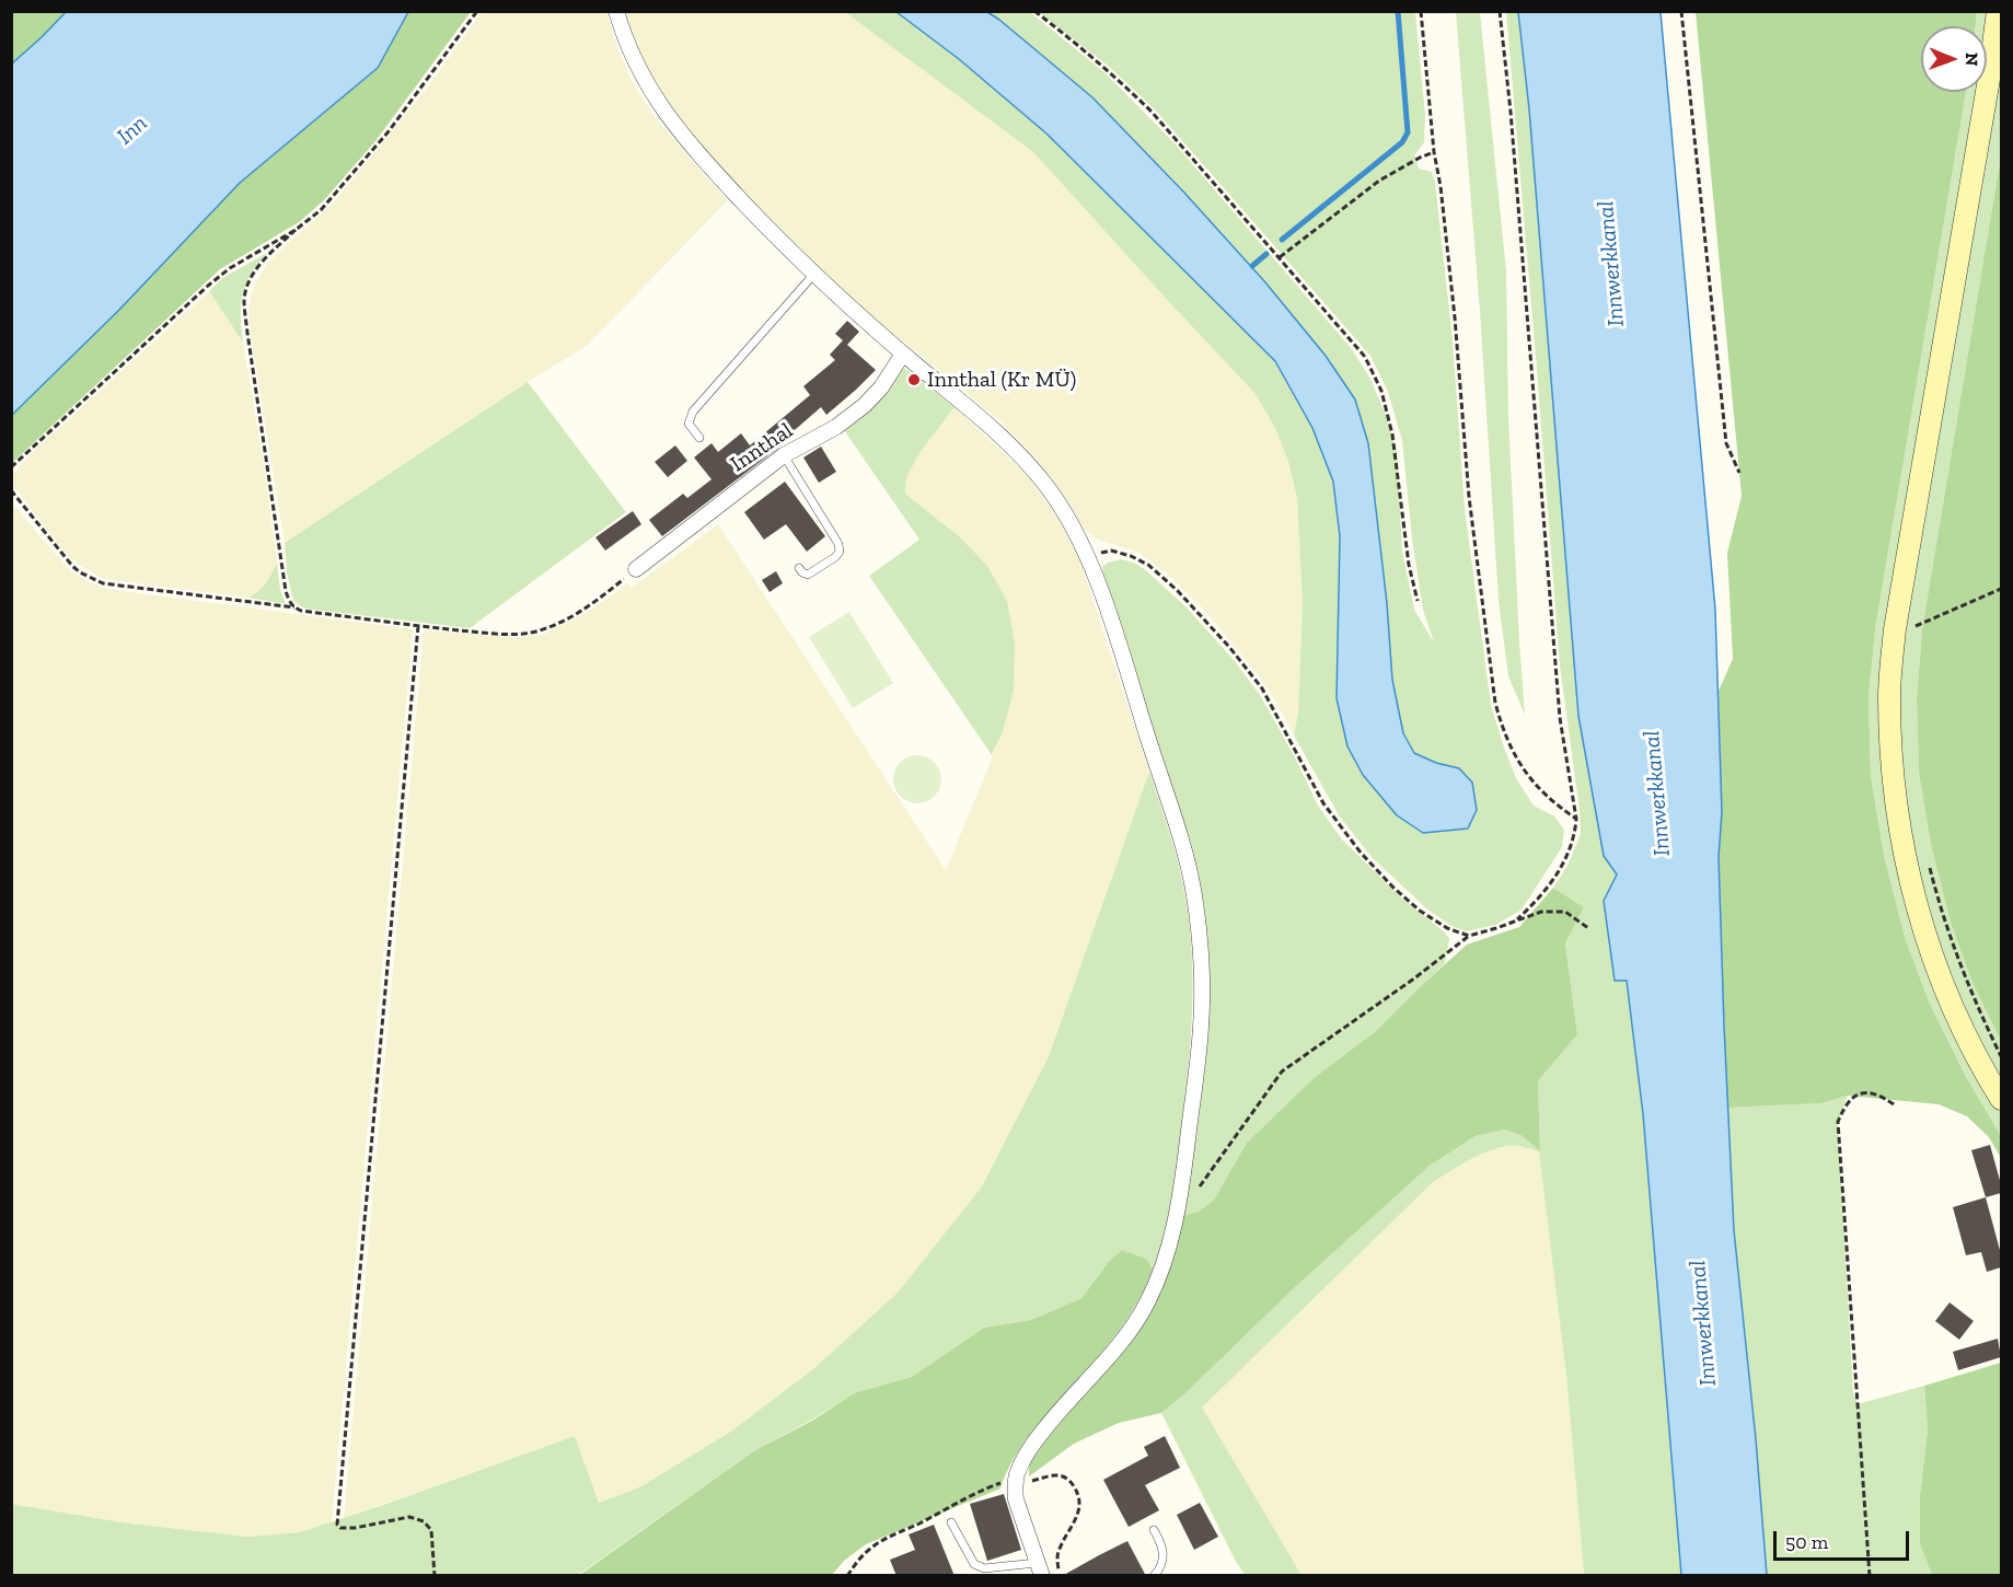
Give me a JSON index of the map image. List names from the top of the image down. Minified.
{"streets":{"street":["Innthal"]},"water":["Inn","Innwerkkanal"],"places":["Innthal (Kr MÜ)"],"scale_bar":"50 m","north":"right"}
